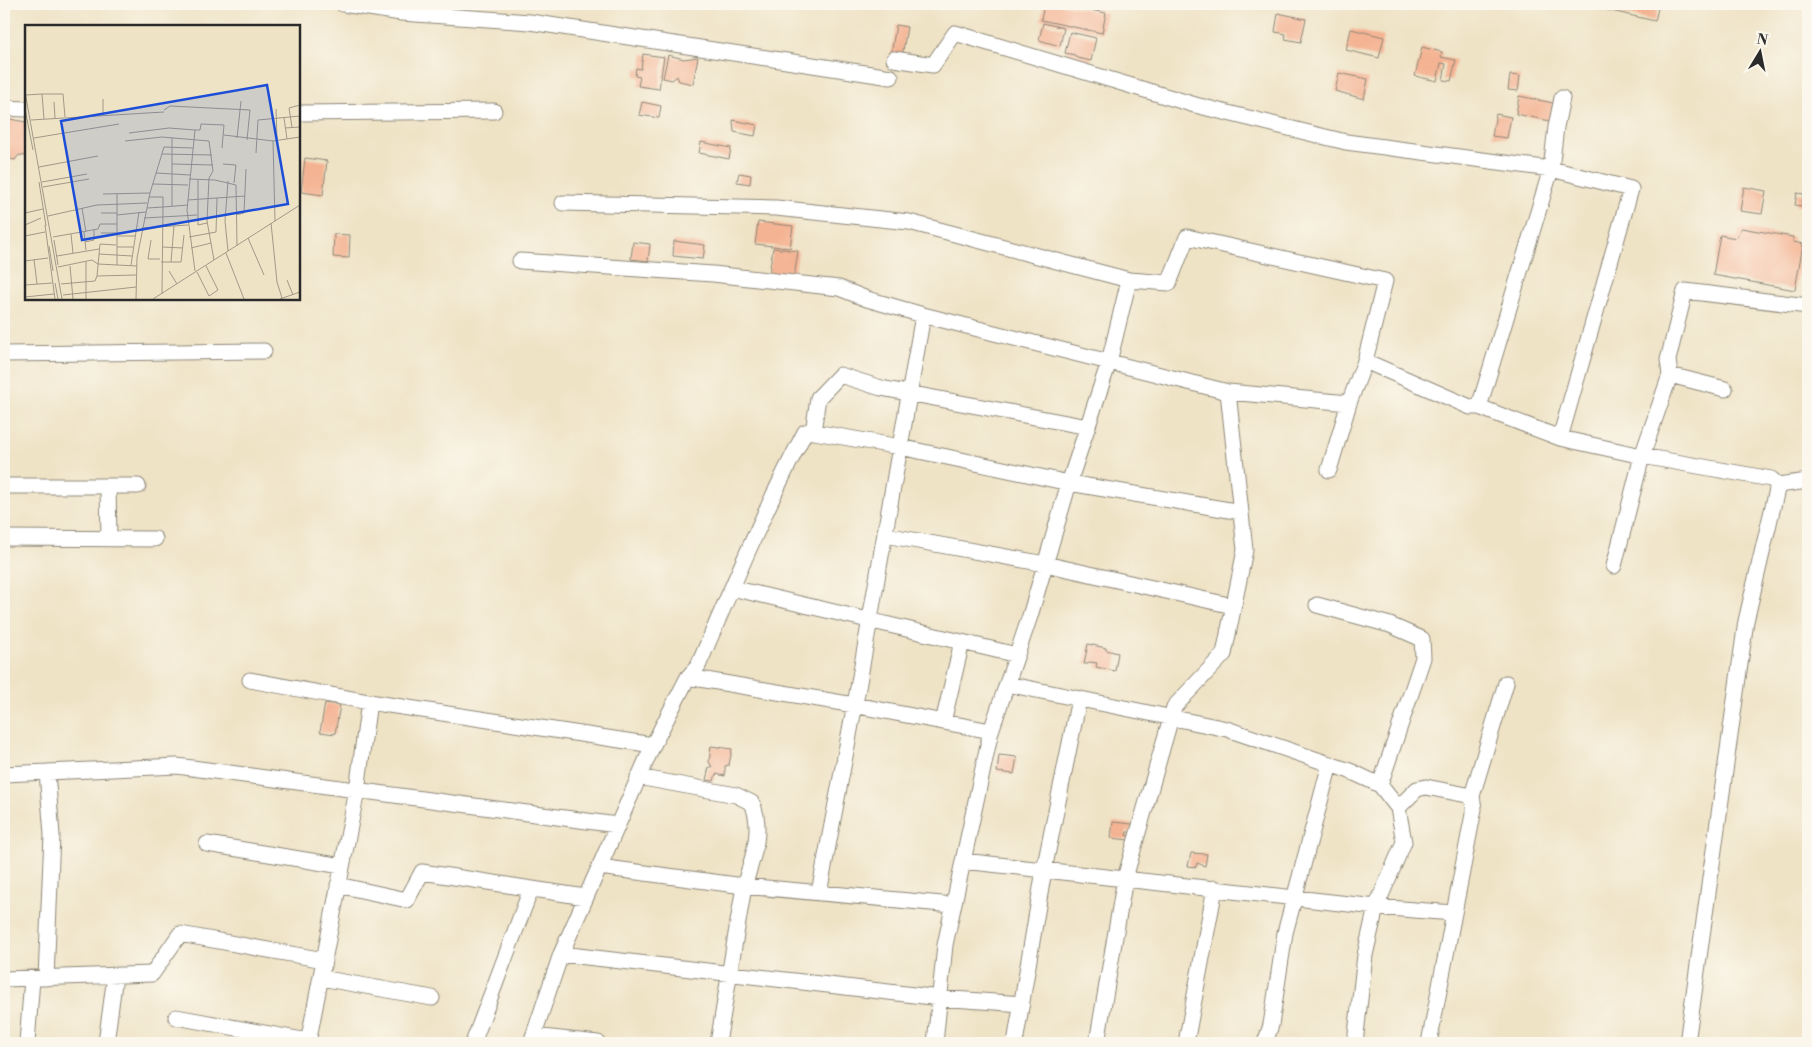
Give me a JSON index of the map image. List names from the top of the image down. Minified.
{"north":"top"}
